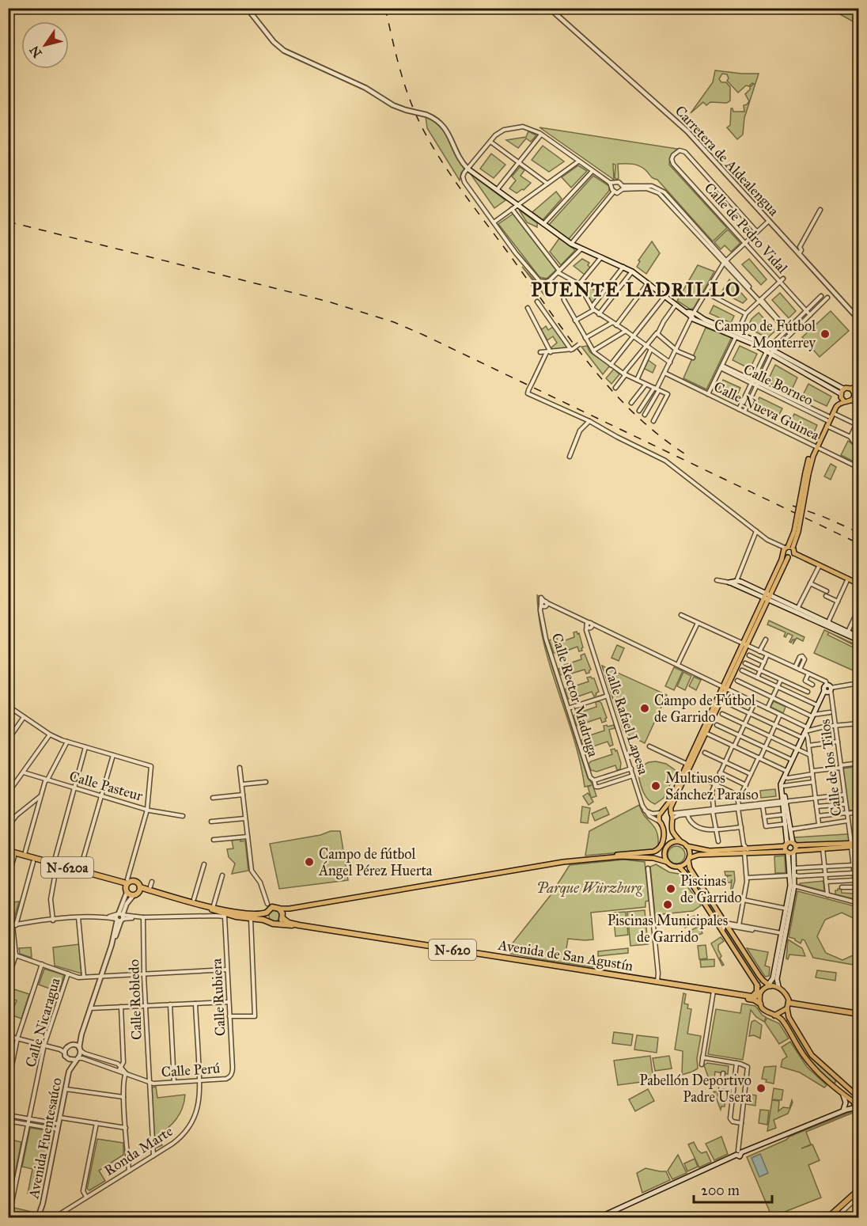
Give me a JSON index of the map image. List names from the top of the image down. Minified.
{"streets":{"highway":["N-620a","N-620","Avenida de San Agustín"],"street":["Carretera de Aldealengua","Calle de Pedro Vidal","Calle Borneo","Calle Nueva Guinea","Calle Rector Madruga","Calle Rafael Lapesa","Calle de los Tilos","Calle Pasteur","Calle Rubiera","Calle Robledo","Calle Nicaragua","Calle Perú","Avenida Fuentesaúco","Ronda Marte"]},"crossings":[["Calle Rector Madruga","Calle Rafael Lapesa"],["N-620","Avenida de San Agustín"],["Calle Rubiera","Calle Perú"],["Calle Robledo","Calle Perú"],["Calle Robledo","Ronda Marte"],["Calle Perú","Avenida Fuentesaúco"],["Calle Perú","Ronda Marte"]],"districts":["PUENTE LADRILLO"],"parks":["Parque Würzburg"],"places":["Campo de Fútbol Monterrey","Campo de Fútbol de Garrido","Multiusos Sánchez Paraíso","Campo de fútbol Ángel Pérez Huerta","Piscinas de Garrido","Piscinas Municipales de Garrido","Pabellón Deportivo Padre Usera"],"scale_bar":"200 m","north":"bottom left"}
